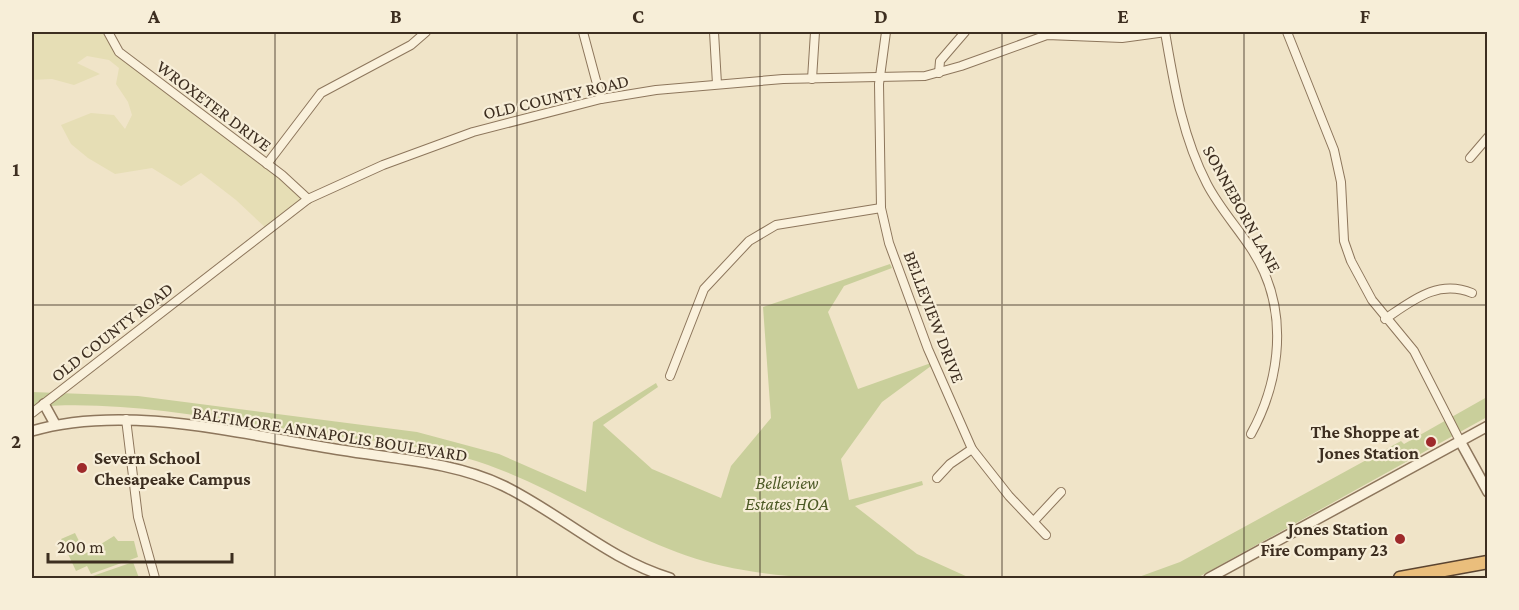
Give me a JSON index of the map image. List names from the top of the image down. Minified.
{"streets":{"street":["OLD COUNTY ROAD","WROXETER DRIVE","SONNEBORN LANE","BELLEVIEW DRIVE","BALTIMORE ANNAPOLIS BOULEVARD"]},"crossings":[["OLD COUNTY ROAD","WROXETER DRIVE"],["OLD COUNTY ROAD","SONNEBORN LANE"],["OLD COUNTY ROAD","BELLEVIEW DRIVE"]],"parks":["Belleview Estates HOA"],"places":["The Shoppe at Jones Station","Severn School Chesapeake Campus","Jones Station Fire Company 23"],"scale_bar":"200 m","grid":{"columns":["A","B","C","D","E","F"],"rows":["1","2"]}}
